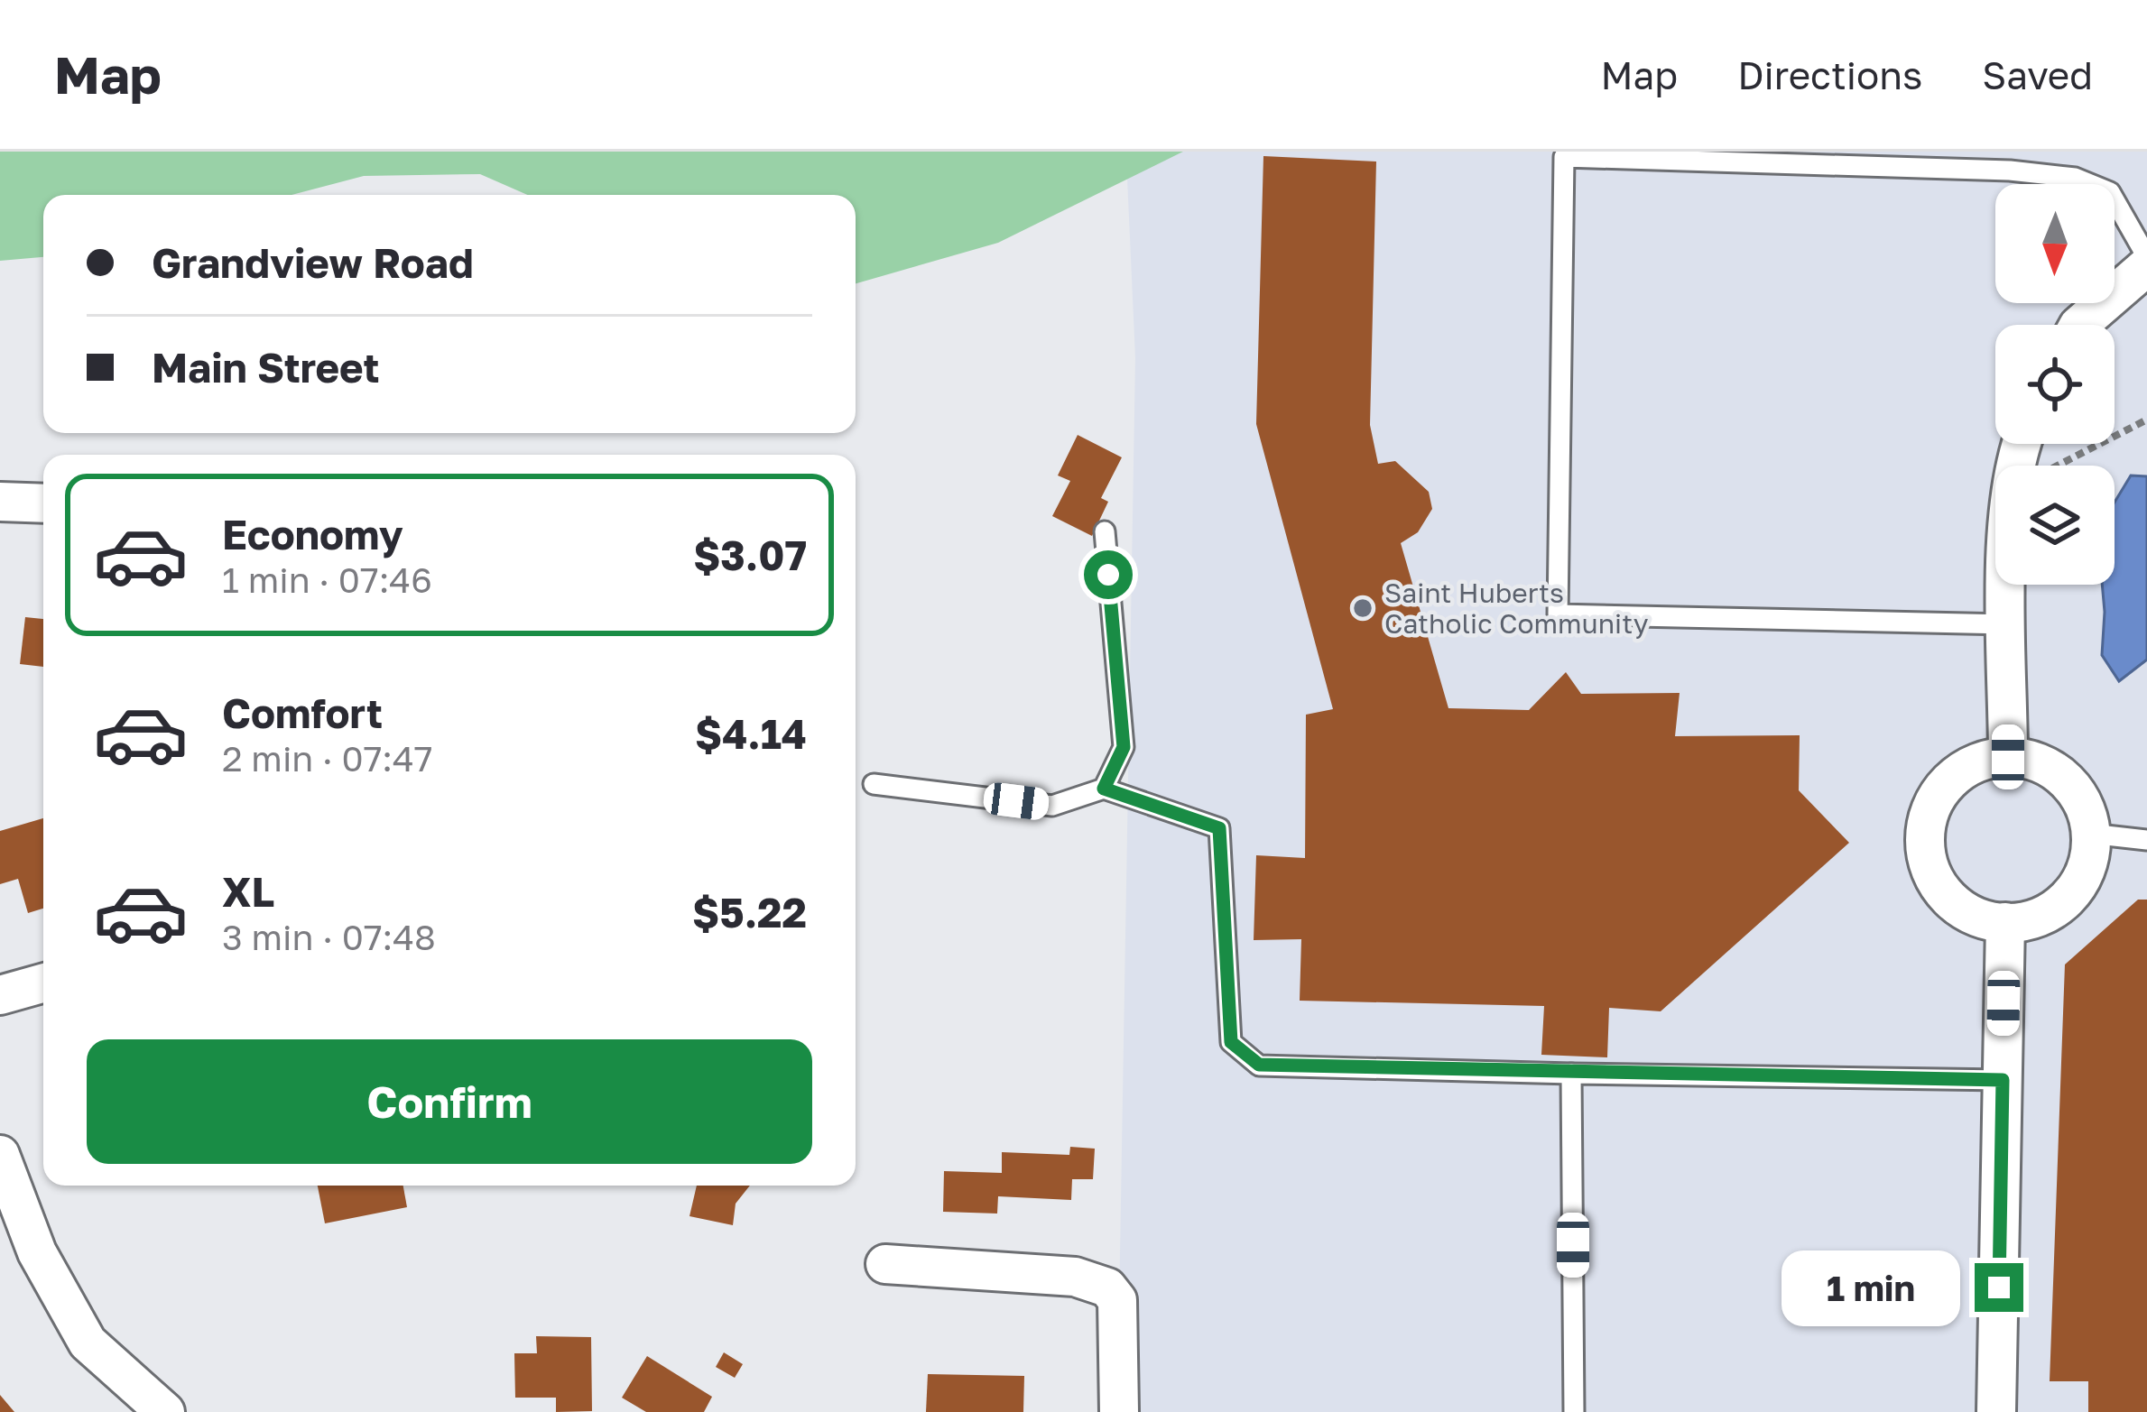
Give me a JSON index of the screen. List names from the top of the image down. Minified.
{"places":["Saint Huberts Catholic Community"],"north":"bottom","page":{"header":"Map","nav":["Map","Directions","Saved"],"banner":["Grandview Road","Main Street"],"list":[{"name":"Economy","note":"1 min · 07:46","value":"$3.07"},{"name":"Comfort","note":"2 min · 07:47","value":"$4.14"},{"name":"XL","note":"3 min · 07:48","value":"$5.22"}],"buttons":"Confirm","bubble":"1 min"}}
